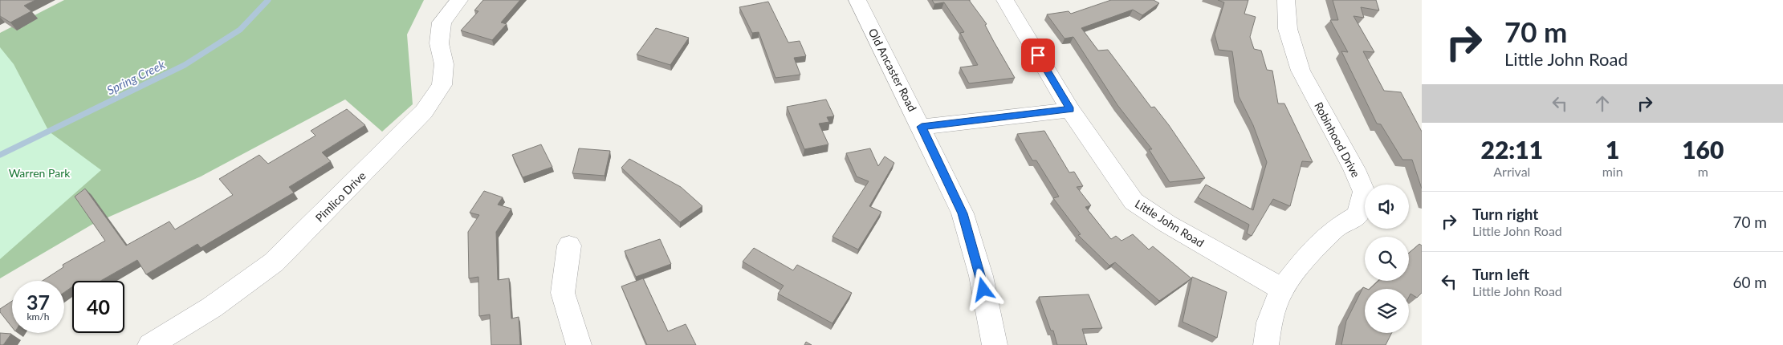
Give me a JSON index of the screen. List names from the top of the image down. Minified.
{"streets":{"street":["Old Ancaster Road","Robinhood Drive","Pimlico Drive","Little John Road"]},"crossings":[["Robinhood Drive","Little John Road"]],"water":["Spring Creek"],"parks":["Warren Park"],"page":{"turn":["70 m","Little John Road"],"eta":["22:11","Arrival","1","min","160","m"],"list":[{"name":"Turn right","note":"Little John Road","value":"70 m"},{"name":"Turn left","note":"Little John Road","value":"60 m"}],"speed":"37 km/h","limit":"40"}}
